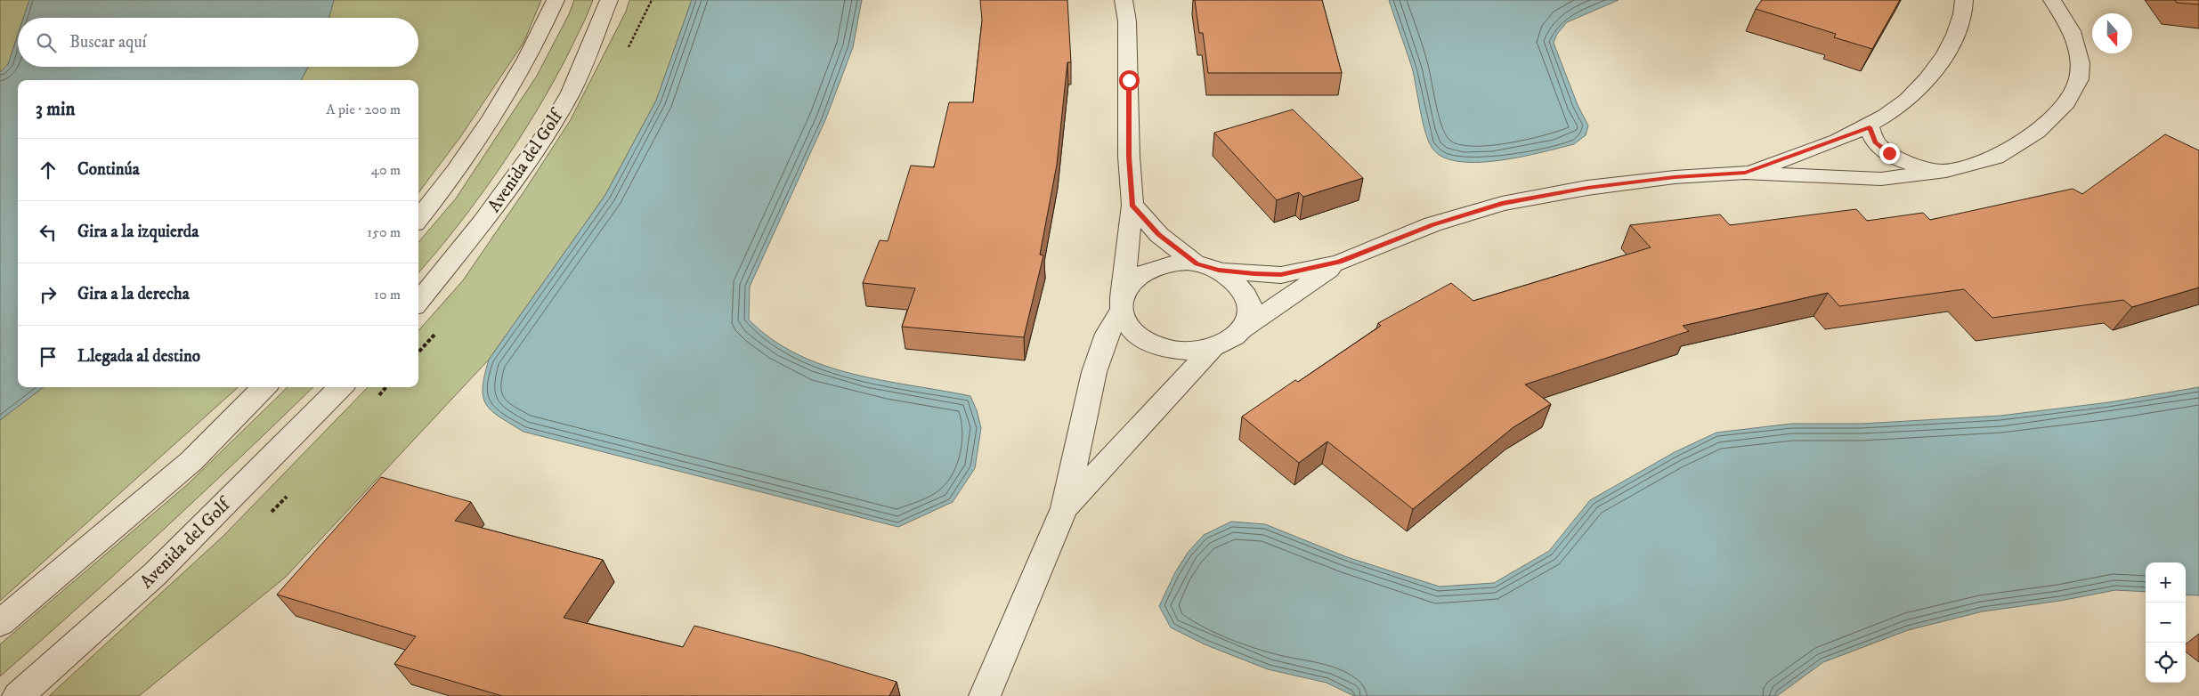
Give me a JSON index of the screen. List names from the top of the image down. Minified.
{"streets":{"street":["Avenida del Golf"]},"north":"bottom","page":{"search":"Buscar aquí","heading":["3 min","A pie · 200 m"],"list":[["Continúa","40 m"],["Gira a la izquierda","150 m"],["Gira a la derecha","10 m"],"Llegada al destino"],"map_buttons":["+","−"]}}
